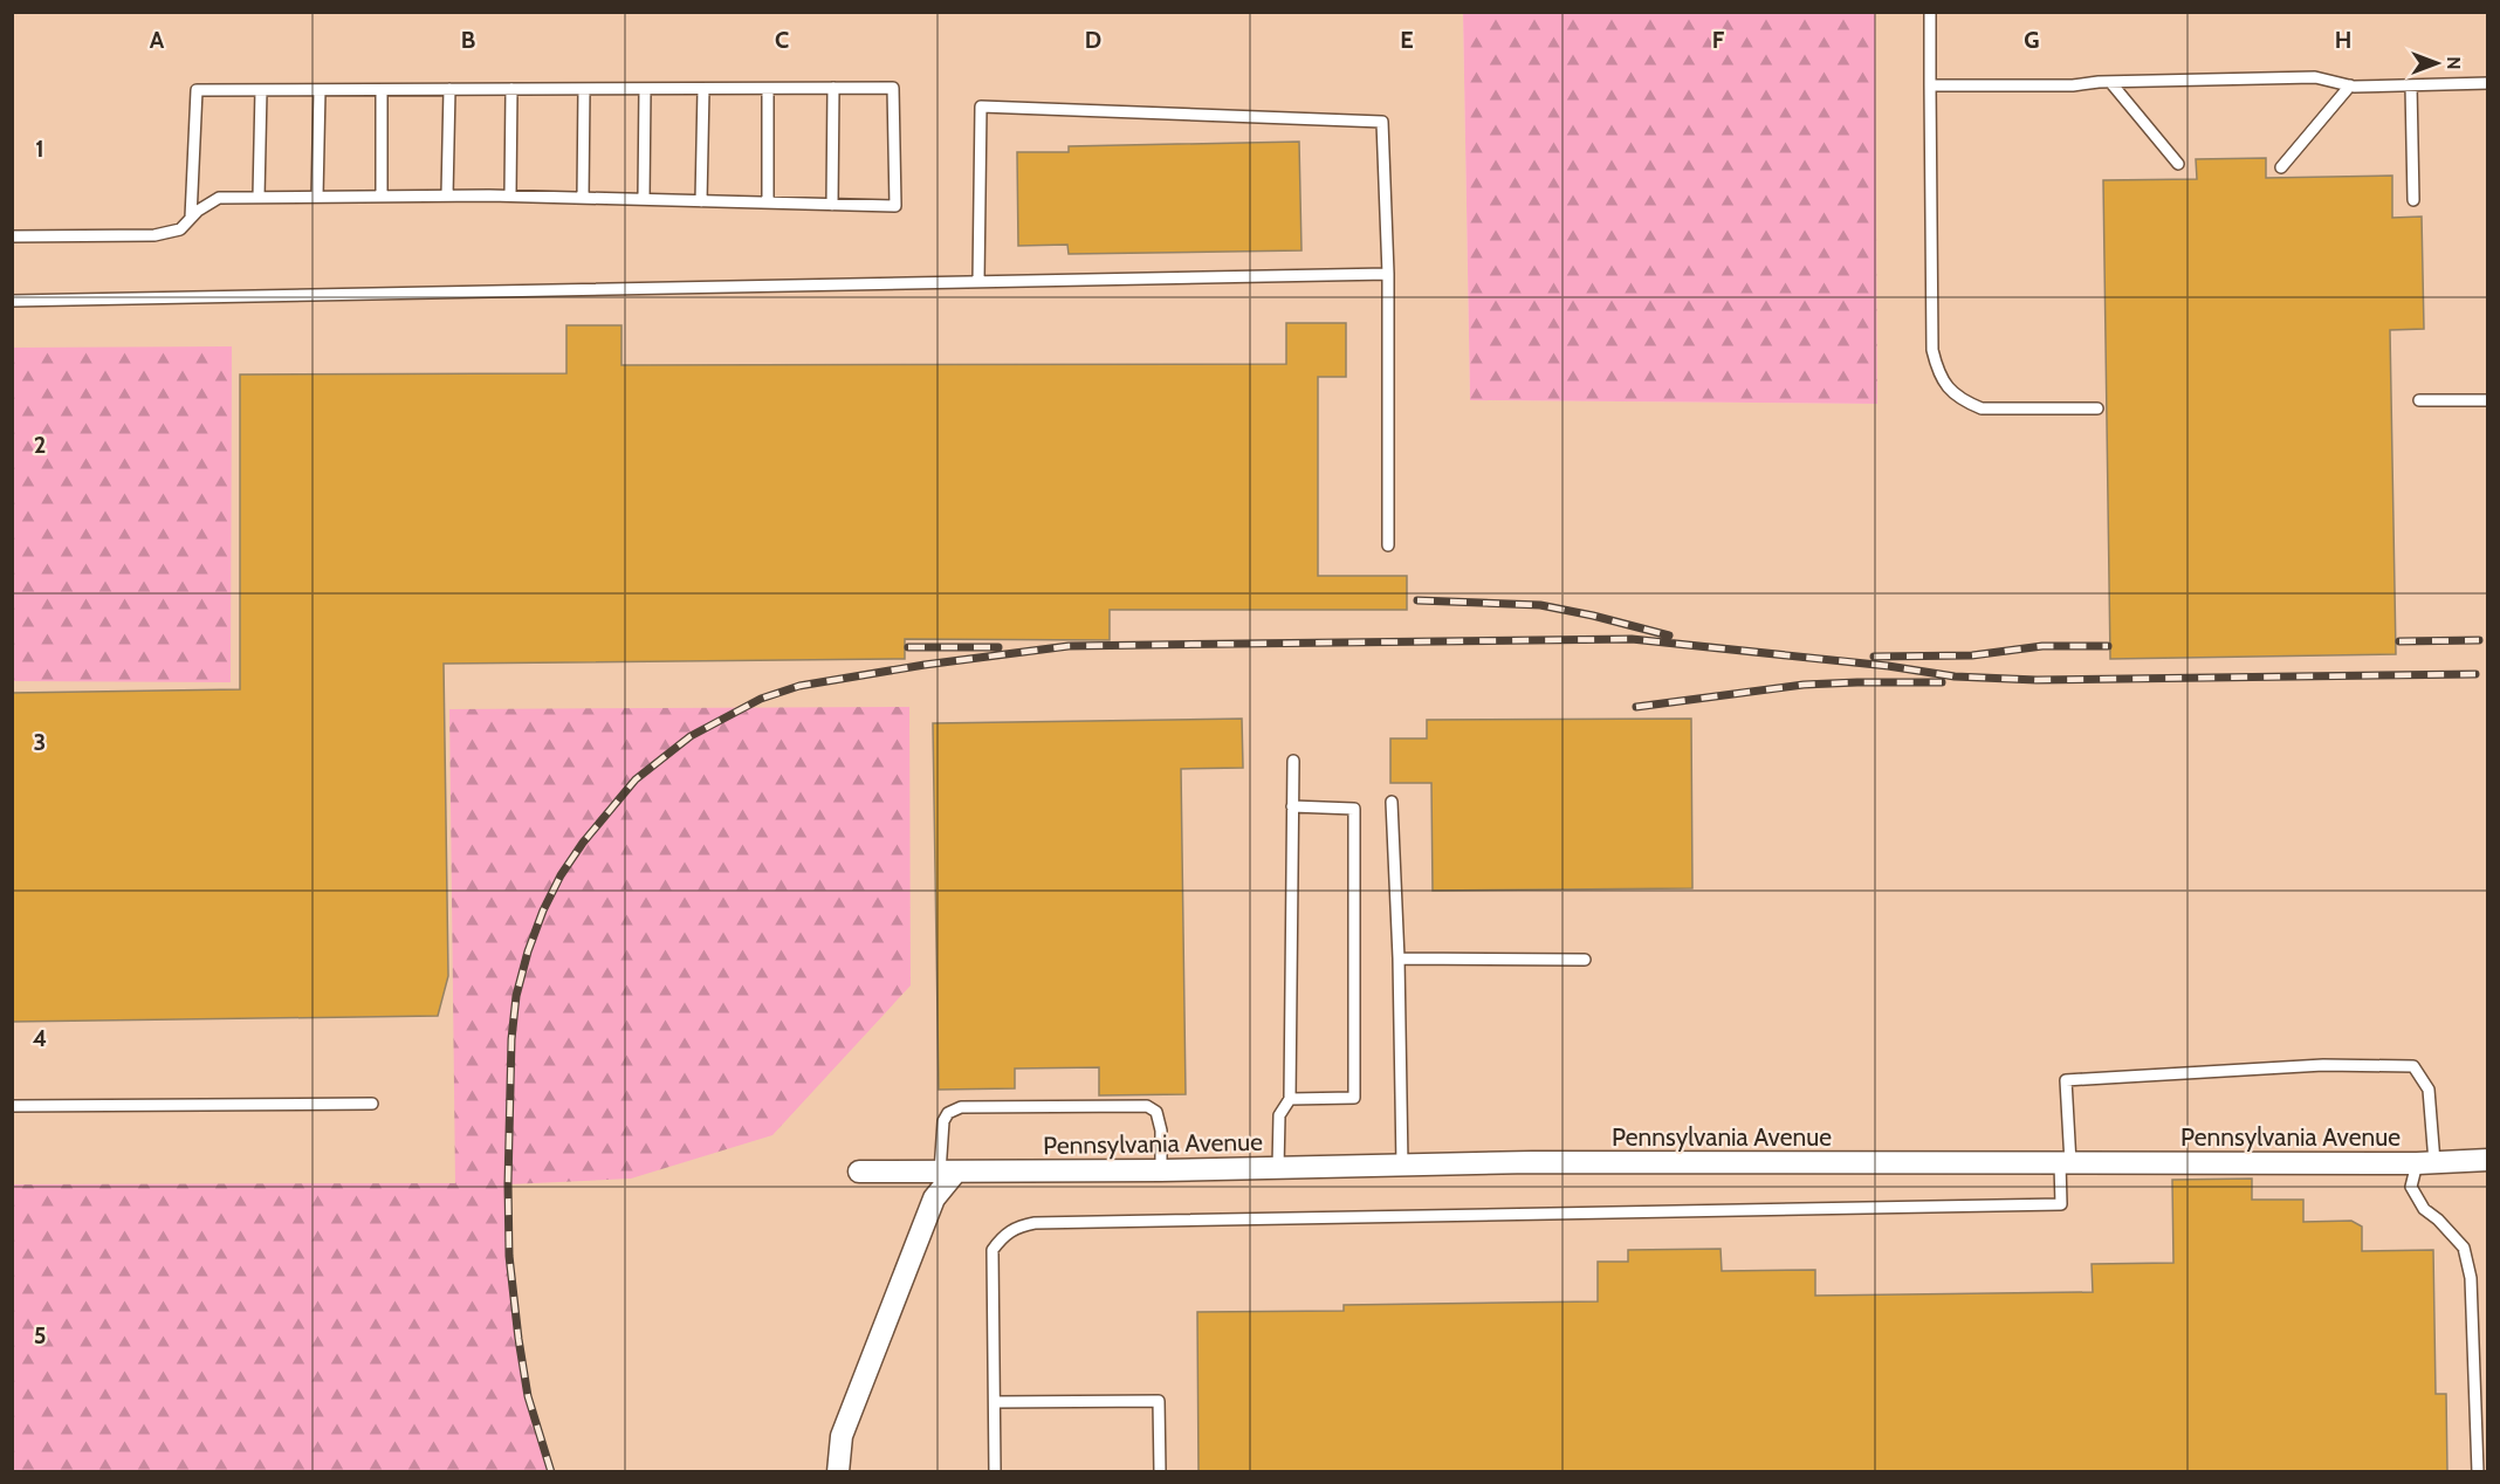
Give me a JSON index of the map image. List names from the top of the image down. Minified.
{"streets":{"street":["Pennsylvania Avenue"]},"north":"right","grid":{"columns":["A","B","C","D","E","F","G","H"],"rows":["1","2","3","4","5"]}}
